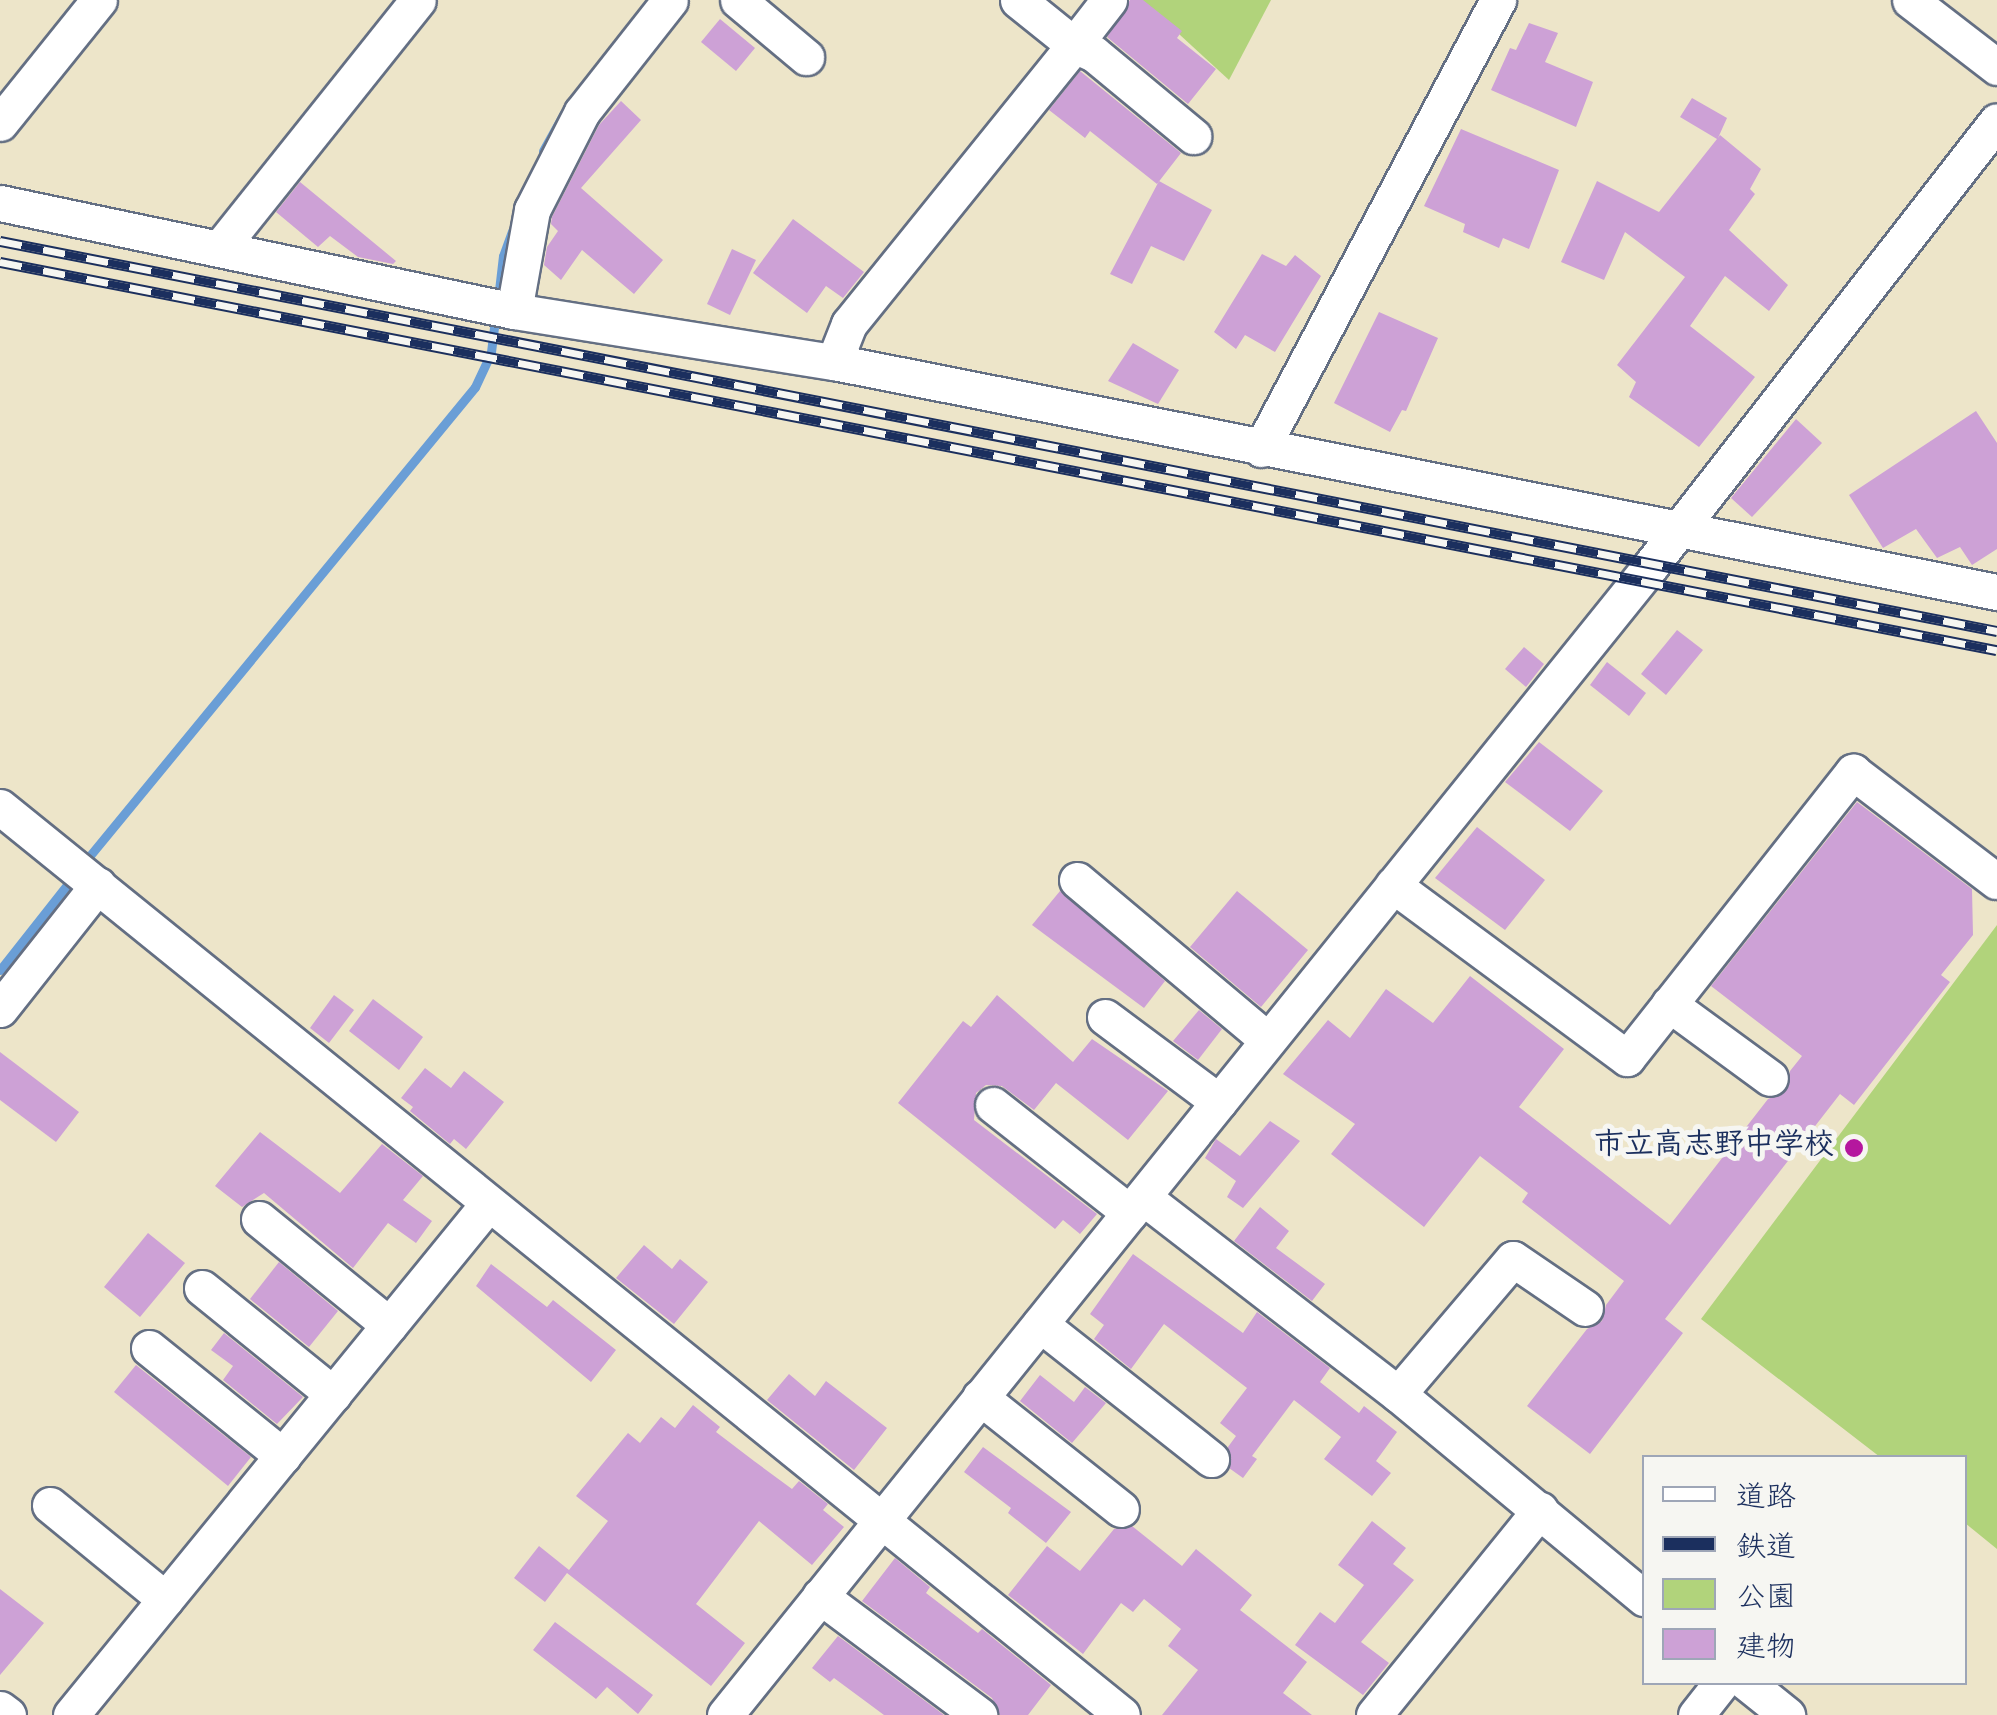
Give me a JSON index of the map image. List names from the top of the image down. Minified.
{"places":["市立高志野中学校"],"legend":["道路","鉄道","公園","建物"]}
